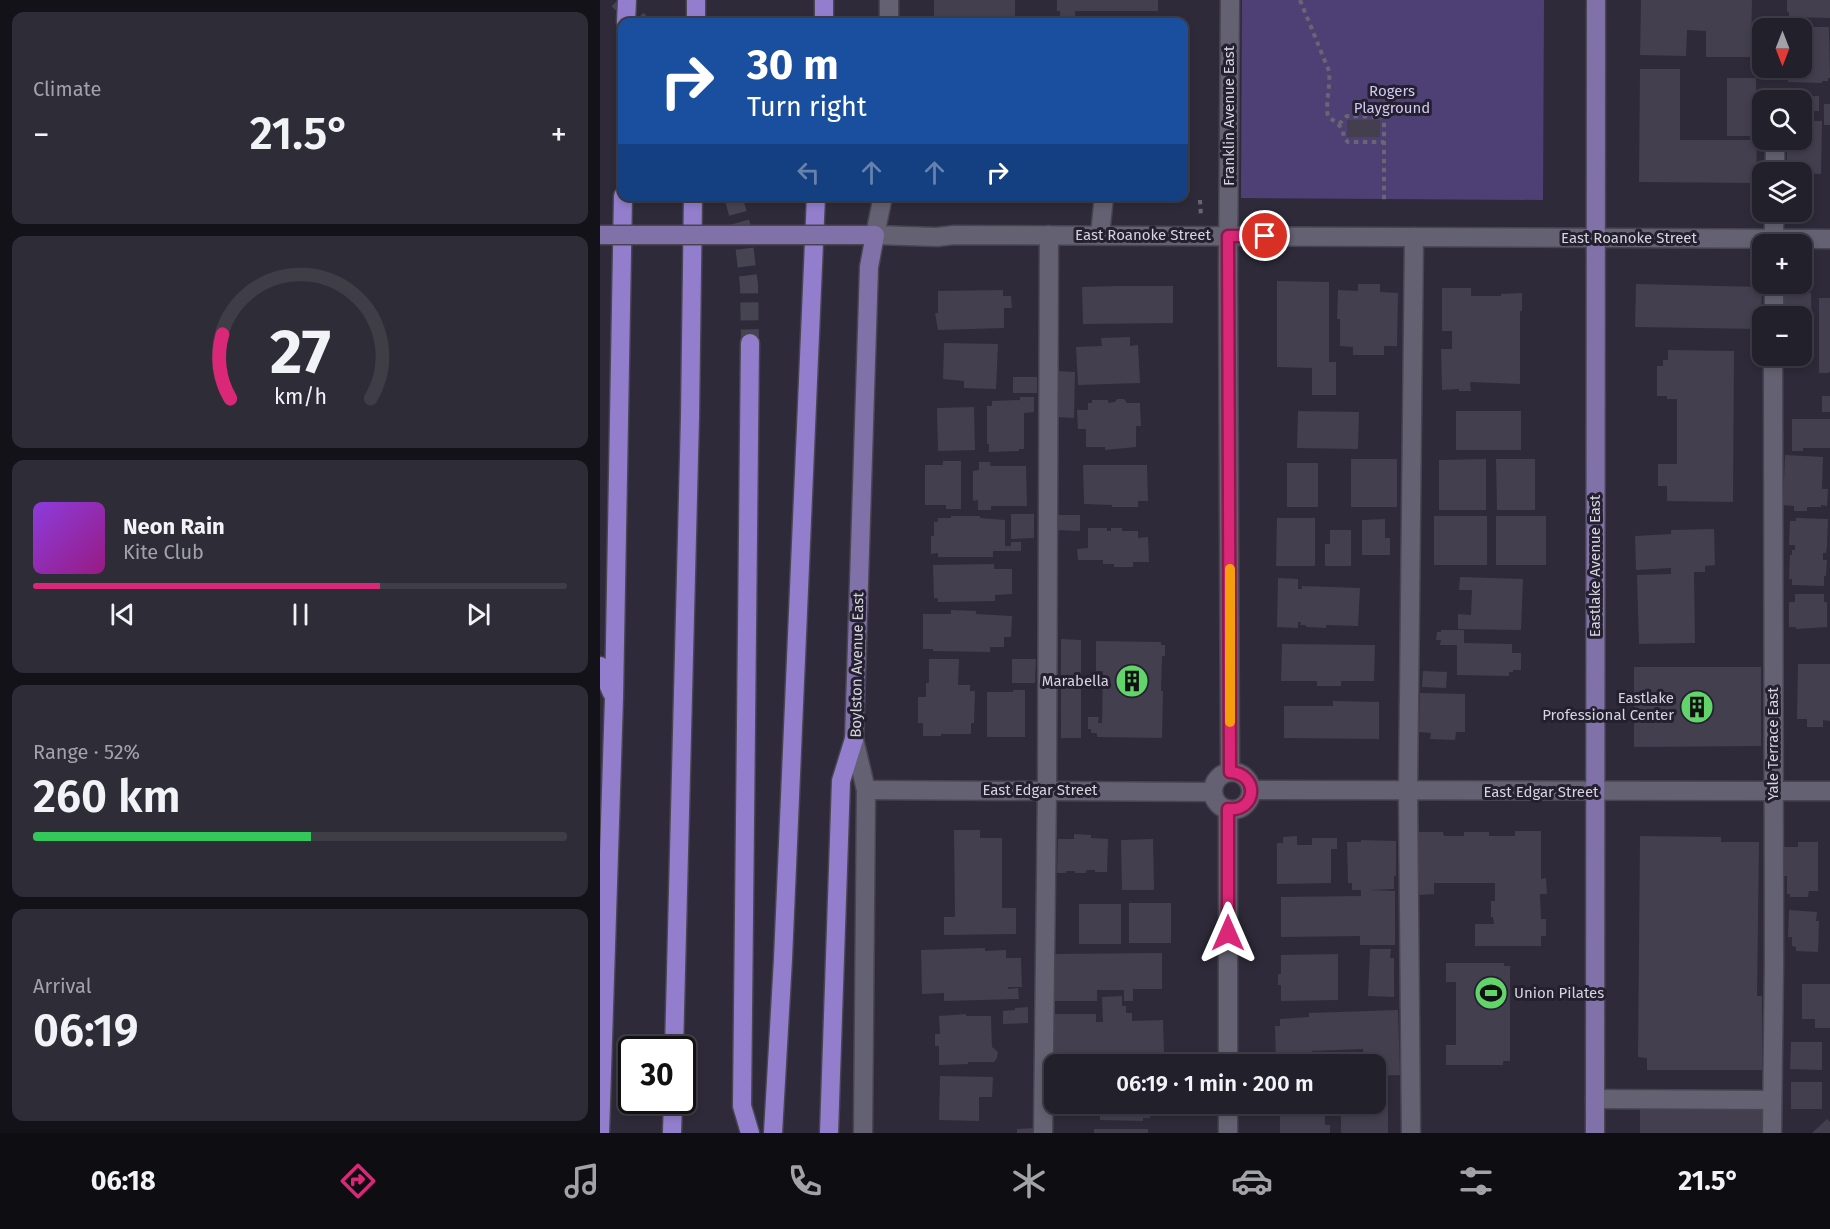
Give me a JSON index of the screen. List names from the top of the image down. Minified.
{"streets":{"main road":["East Roanoke Street","Eastlake Avenue East","Boylston Avenue East"],"street":["Franklin Avenue East","Yale Terrace East","East Edgar Street"]},"crossings":[["Franklin Avenue East","East Roanoke Street"],["Franklin Avenue East","East Edgar Street"],["East Roanoke Street","Eastlake Avenue East"],["East Roanoke Street","Boylston Avenue East"],["Eastlake Avenue East","East Edgar Street"],["Boylston Avenue East","East Edgar Street"],["Yale Terrace East","East Edgar Street"]],"parks":["Rogers Playground"],"places":{"building":["Marabella","Eastlake Professional Center"],"sports":["Union Pilates"]},"north":"bottom","page":{"tile":["Climate",["Range · 52%","260 km"],["Arrival","06:19"]],"map_buttons":["+","−"],"turn":["30 m","Turn right"],"heat":["−","21.5°","+"],"song":["Neon Rain","Kite Club"],"limit":"30","trip":"06:19 · 1 min · 200 m","tabs":["06:18","21.5°"],"gauge":["27","km/h"]}}
